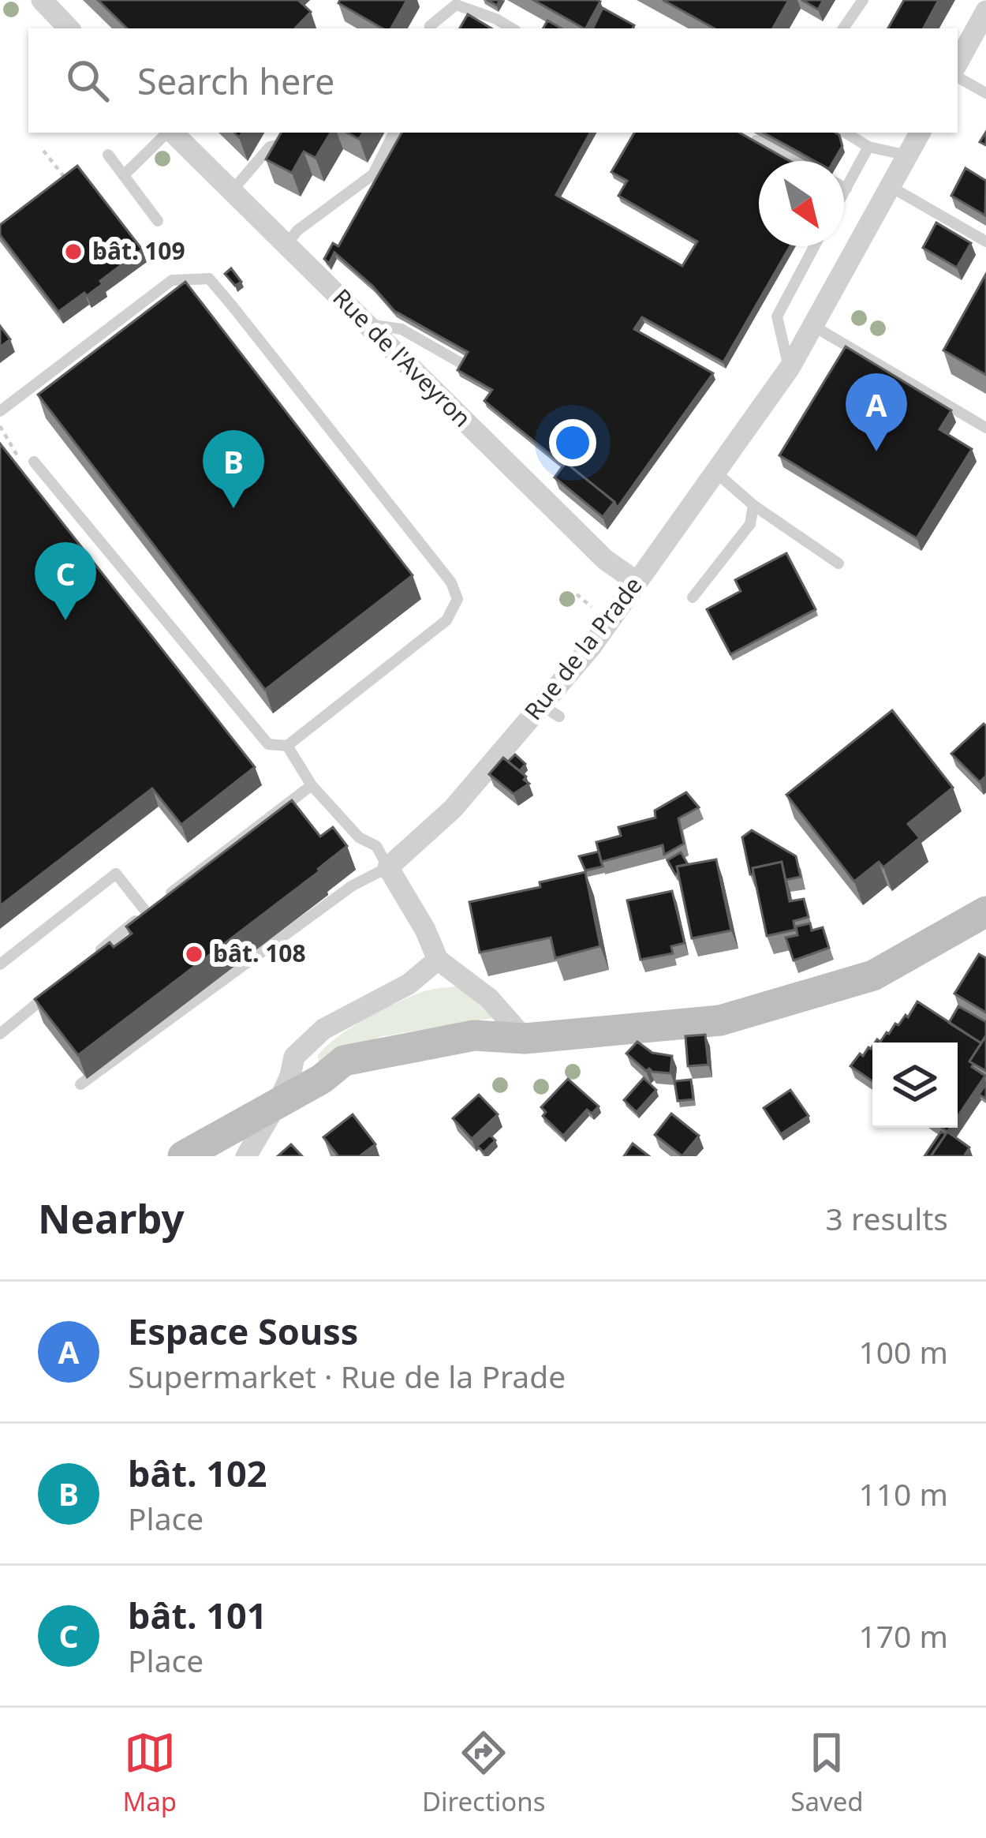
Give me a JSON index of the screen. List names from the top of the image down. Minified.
{"streets":{"street":["Rue de l'Aveyron","Rue de la Prade"]},"crossings":[["Rue de l'Aveyron","Rue de la Prade"]],"places":["bât. 109","bât. 108"],"north":"bottom right","page":{"search":"Search here","pins":["A","B","C"],"heading":["Nearby","3 results"],"list":[{"mark":"A","name":"Espace Souss","note":"Supermarket · Rue de la Prade","value":"100 m"},{"mark":"B","name":"bât. 102","note":"Place","value":"110 m"},{"mark":"C","name":"bât. 101","note":"Place","value":"170 m"}],"nav":["Map","Directions","Saved"]}}
